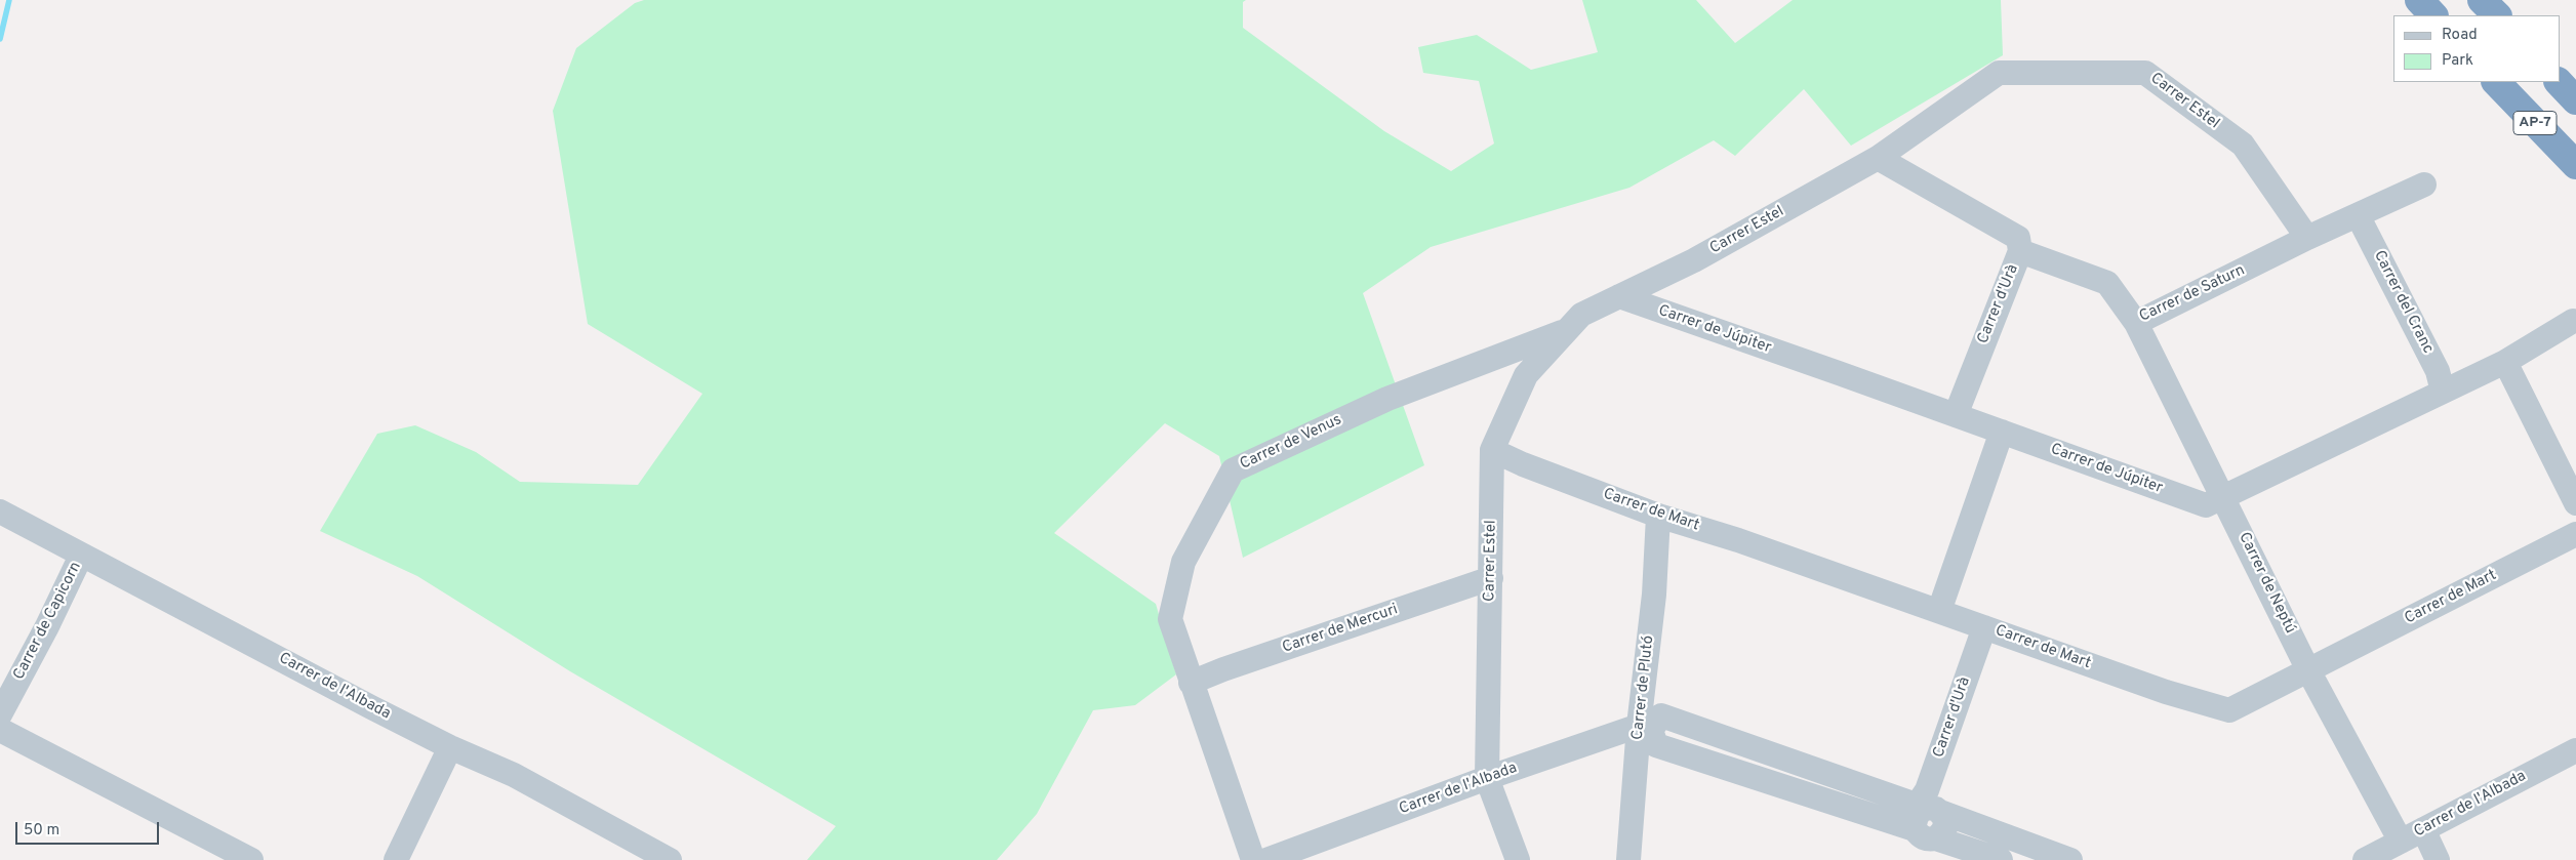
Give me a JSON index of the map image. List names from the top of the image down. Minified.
{"streets":{"highway":["AP-7"],"street":["Carrer Estel","Carrer de Saturn","Carrer del Cranc","Carrer d'Urà","Carrer de Júpiter","Carrer de Venus","Carrer de Mart","Carrer de Neptú","Carrer de Capicorn","Carrer de Mercuri","Carrer de l'Albada","Carrer de Plutó"]},"crossings":[["Carrer Estel","Carrer de Saturn"],["Carrer Estel","Carrer de Júpiter"],["Carrer Estel","Carrer de Venus"],["Carrer Estel","Carrer de Mart"],["Carrer Estel","Carrer de Mercuri"],["Carrer Estel","Carrer de l'Albada"],["Carrer de Saturn","Carrer del Cranc"],["Carrer de Saturn","Carrer d'Urà"],["Carrer de Saturn","Carrer de Neptú"],["Carrer del Cranc","Carrer de Júpiter"],["Carrer d'Urà","Carrer de Júpiter"],["Carrer d'Urà","Carrer de Mart"],["Carrer d'Urà","Carrer de l'Albada"],["Carrer de Júpiter","Carrer de Neptú"],["Carrer de Venus","Carrer de Mercuri"],["Carrer de Mart","Carrer de Neptú"],["Carrer de Mart","Carrer de Plutó"],["Carrer de Neptú","Carrer de l'Albada"],["Carrer de Capicorn","Carrer de l'Albada"],["Carrer de l'Albada","Carrer de Plutó"]],"legend":["Road","Park"],"scale_bar":"50 m"}
